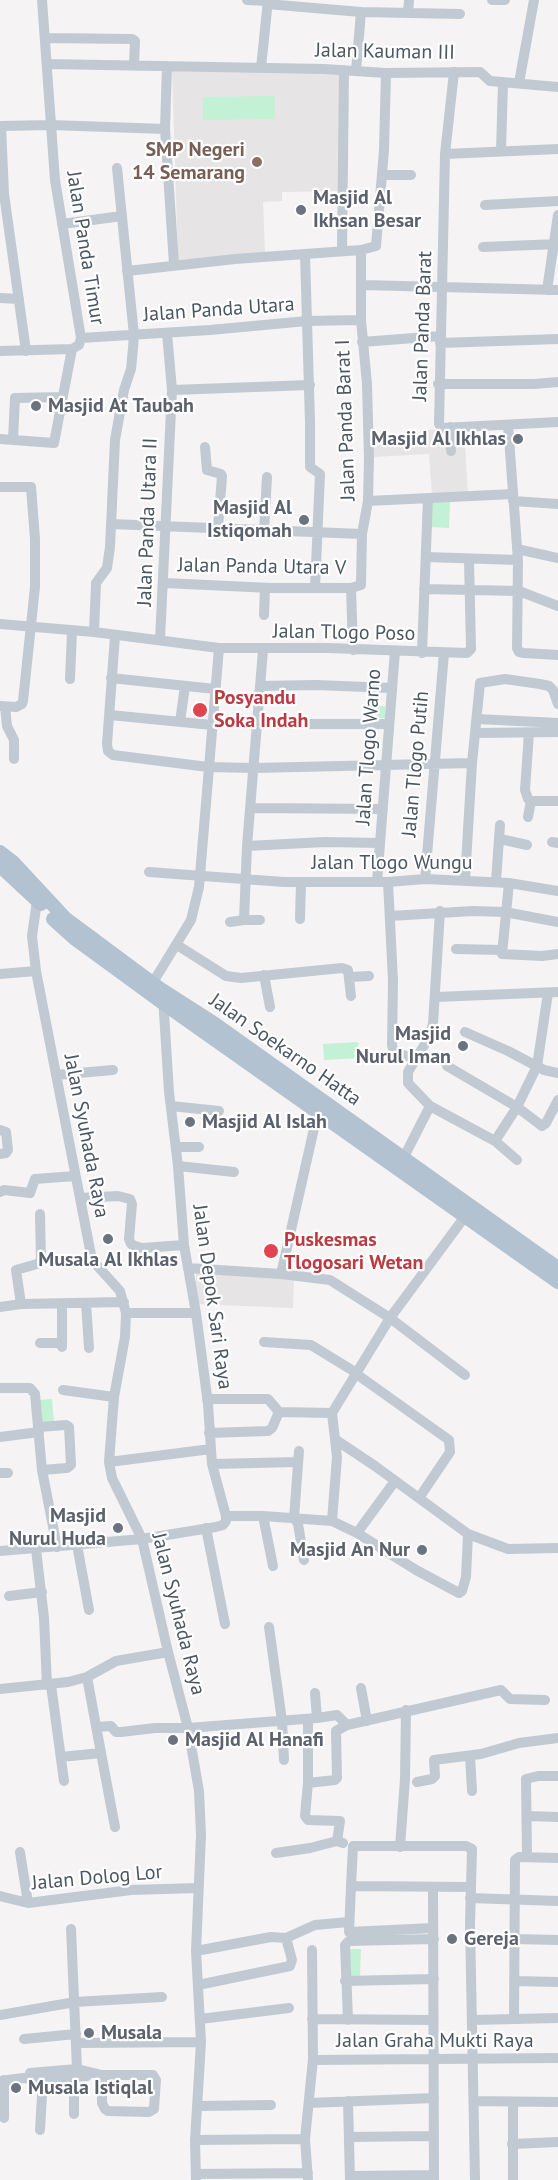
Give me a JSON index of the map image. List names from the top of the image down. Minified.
{"streets":{"main road":["Jalan Soekarno Hatta"],"street":["Jalan Kauman III","Jalan Panda Timur","Jalan Panda Utara","Jalan Panda Barat","Jalan Panda Barat I","Jalan Panda Utara II","Jalan Panda Utara V","Jalan Tlogo Poso","Jalan Tlogo Warno","Jalan Tlogo Putih","Jalan Tlogo Wungu","Jalan Syuhada Raya","Jalan Depok Sari Raya","Jalan Dolog Lor","Jalan Graha Mukti Raya"]},"crossings":[["Jalan Kauman III","Jalan Panda Timur"],["Jalan Kauman III","Jalan Panda Barat"],["Jalan Panda Timur","Jalan Panda Utara"],["Jalan Panda Utara","Jalan Panda Barat I"],["Jalan Panda Utara","Jalan Panda Utara II"],["Jalan Panda Barat I","Jalan Panda Utara V"],["Jalan Panda Barat I","Jalan Tlogo Poso"],["Jalan Panda Utara II","Jalan Panda Utara V"],["Jalan Panda Utara II","Jalan Tlogo Poso"],["Jalan Tlogo Poso","Jalan Tlogo Warno"],["Jalan Tlogo Poso","Jalan Tlogo Putih"],["Jalan Tlogo Warno","Jalan Tlogo Wungu"],["Jalan Tlogo Putih","Jalan Tlogo Wungu"],["Jalan Soekarno Hatta","Jalan Depok Sari Raya"],["Jalan Syuhada Raya","Jalan Dolog Lor"]],"places":["SMP Negeri 14 Semarang","Masjid Al Ikhsan Besar","Masjid At Taubah","Masjid Al Ikhlas","Masjid Al Istiqomah","Posyandu Soka Indah","Masjid Nurul Iman","Masjid Al Islah","Musala Al Ikhlas","Puskesmas Tlogosari Wetan","Masjid Nurul Huda","Masjid An Nur","Masjid Al Hanafi","Gereja","Musala","Musala Istiqlal"]}
